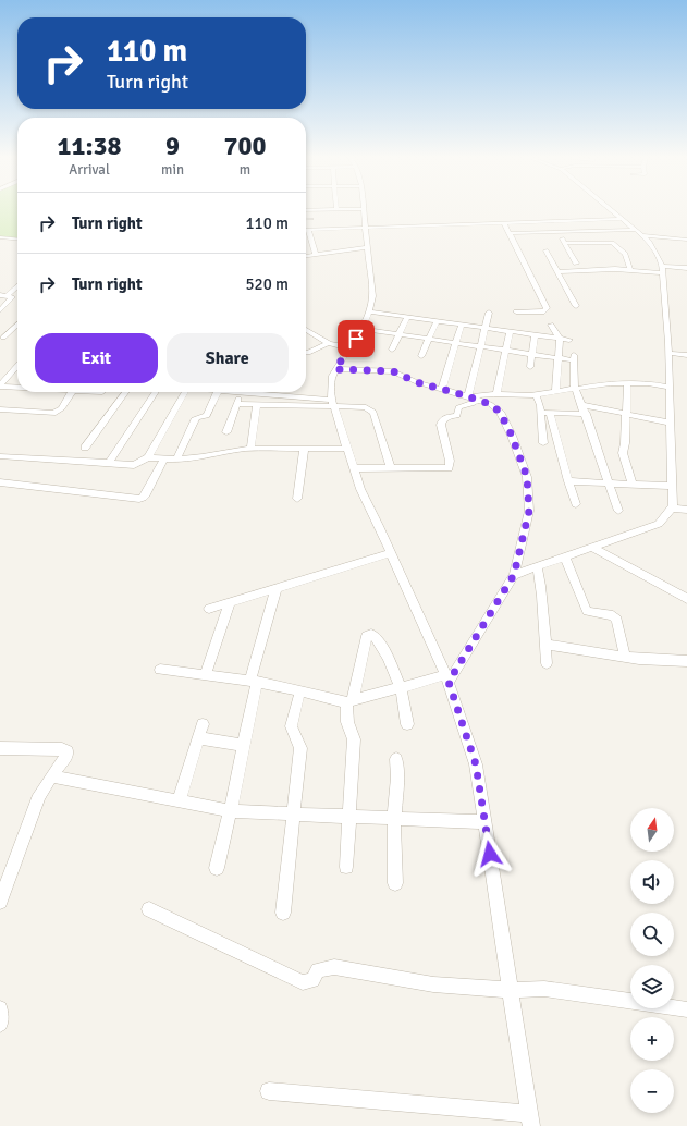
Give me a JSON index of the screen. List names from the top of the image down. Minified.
{"north":"top","page":{"turn":["110 m","Turn right"],"eta":["11:38","Arrival","9","min","700","m"],"list":[{"name":"Turn right","value":"110 m"},{"name":"Turn right","value":"520 m"}],"buttons":["Exit","Share"],"map_buttons":["+","−"]}}
